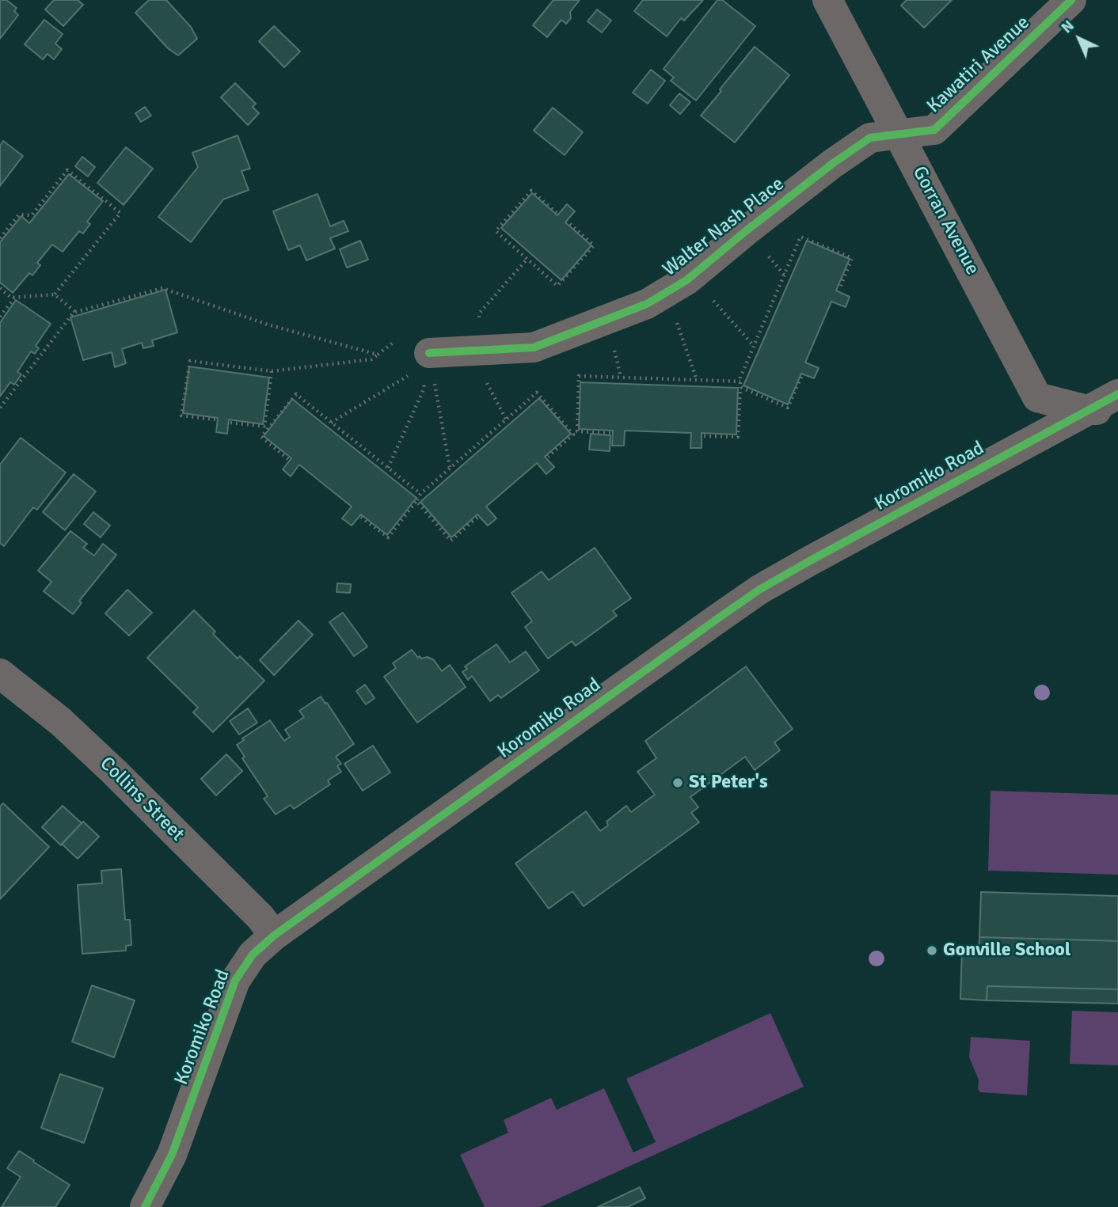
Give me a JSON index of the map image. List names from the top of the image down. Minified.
{"streets":{"street":["Kawatiri Avenue","Gorran Avenue","Walter Nash Place","Koromiko Road","Collins Street"]},"crossings":[["Kawatiri Avenue","Gorran Avenue"],["Kawatiri Avenue","Walter Nash Place"],["Gorran Avenue","Walter Nash Place"],["Gorran Avenue","Koromiko Road"],["Koromiko Road","Collins Street"]],"places":["St Peter's","Gonville School"],"north":"top left"}
